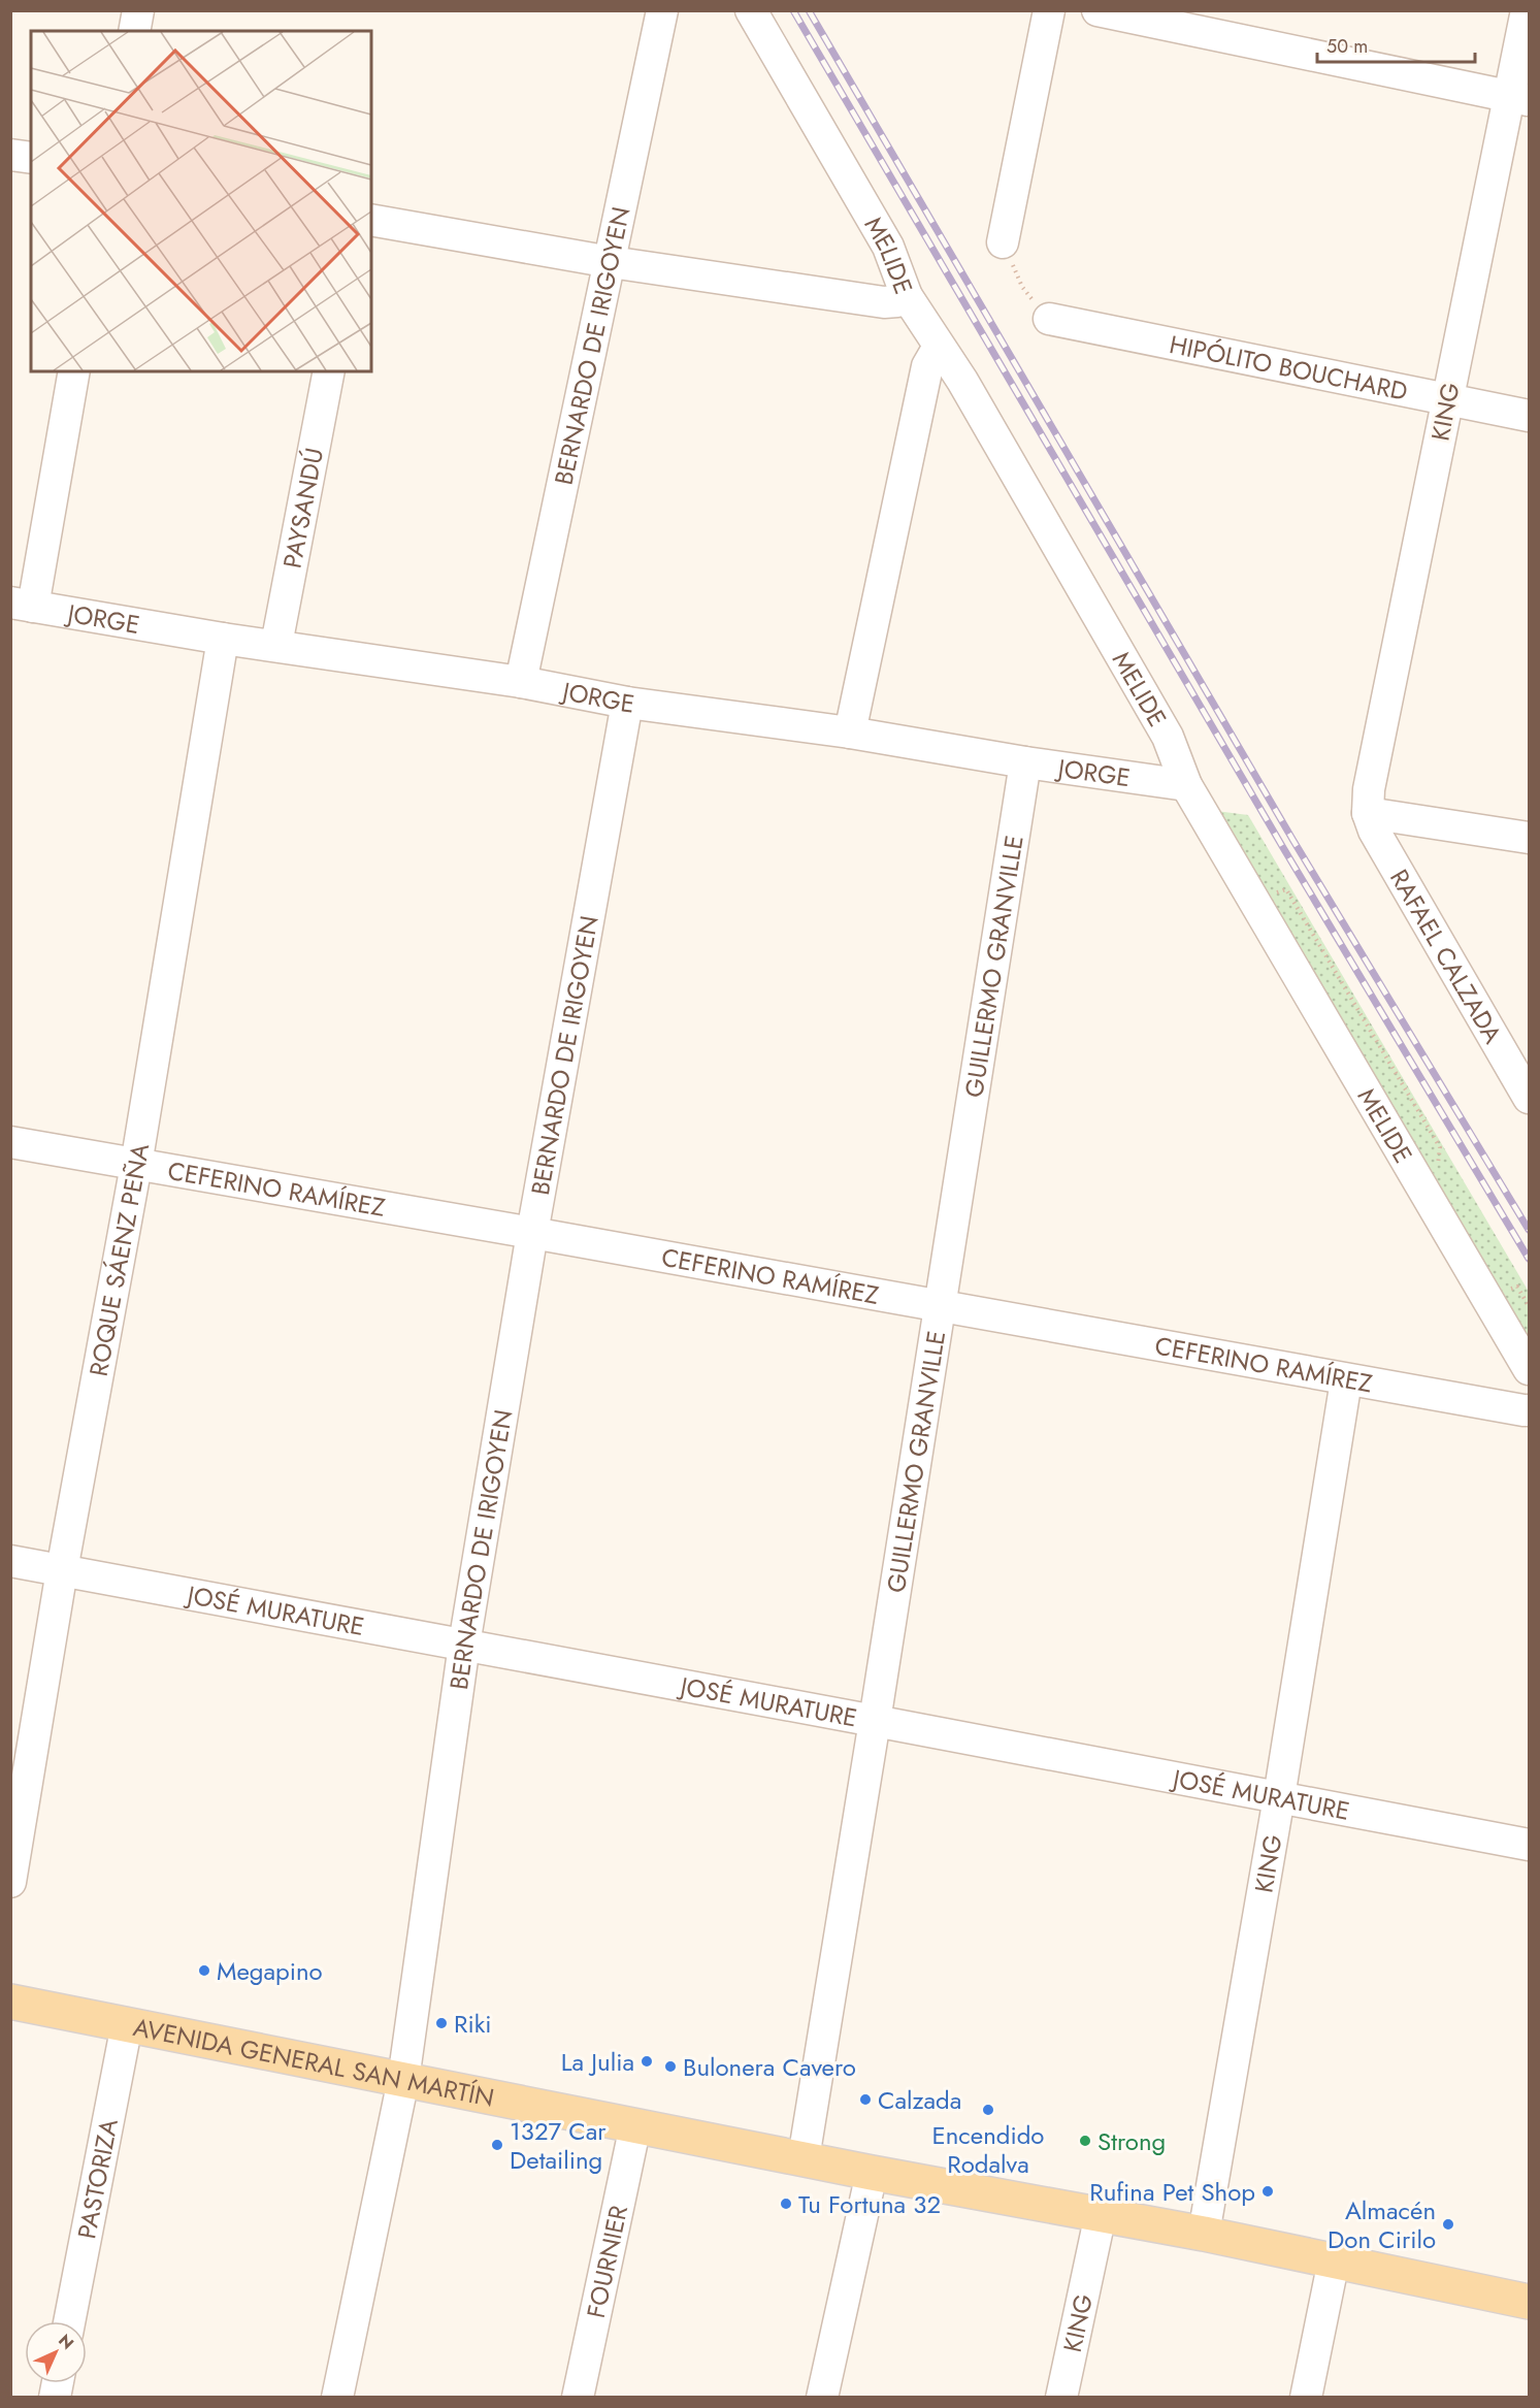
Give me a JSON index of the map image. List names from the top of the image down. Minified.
{"streets":{"main road":["AVENIDA GENERAL SAN MARTÍN"],"street":["MELIDE","BERNARDO DE IRIGOYEN","HIPÓLITO BOUCHARD","KING","PAYSANDÚ","JORGE","RAFAEL CALZADA","GUILLERMO GRANVILLE","CEFERINO RAMÍREZ","ROQUE SÁENZ PEÑA","JOSÉ MURATURE","PASTORIZA","FOURNIER"]},"crossings":[["MELIDE","JORGE"],["BERNARDO DE IRIGOYEN","JORGE"],["BERNARDO DE IRIGOYEN","CEFERINO RAMÍREZ"],["BERNARDO DE IRIGOYEN","JOSÉ MURATURE"],["BERNARDO DE IRIGOYEN","AVENIDA GENERAL SAN MARTÍN"],["HIPÓLITO BOUCHARD","KING"],["KING","RAFAEL CALZADA"],["KING","CEFERINO RAMÍREZ"],["KING","JOSÉ MURATURE"],["KING","AVENIDA GENERAL SAN MARTÍN"],["PAYSANDÚ","JORGE"],["JORGE","GUILLERMO GRANVILLE"],["JORGE","ROQUE SÁENZ PEÑA"],["GUILLERMO GRANVILLE","CEFERINO RAMÍREZ"],["GUILLERMO GRANVILLE","JOSÉ MURATURE"],["GUILLERMO GRANVILLE","AVENIDA GENERAL SAN MARTÍN"],["CEFERINO RAMÍREZ","ROQUE SÁENZ PEÑA"],["ROQUE SÁENZ PEÑA","JOSÉ MURATURE"],["AVENIDA GENERAL SAN MARTÍN","PASTORIZA"],["AVENIDA GENERAL SAN MARTÍN","FOURNIER"]],"places":["Megapino","Riki","La Julia","Bulonera Cavero","Calzada","Encendido Rodalva","Strong","1327 Car Detailing","Rufina Pet Shop","Tu Fortuna 32","Almacén Don Cirilo"],"scale_bar":"50 m","north":"top right"}
